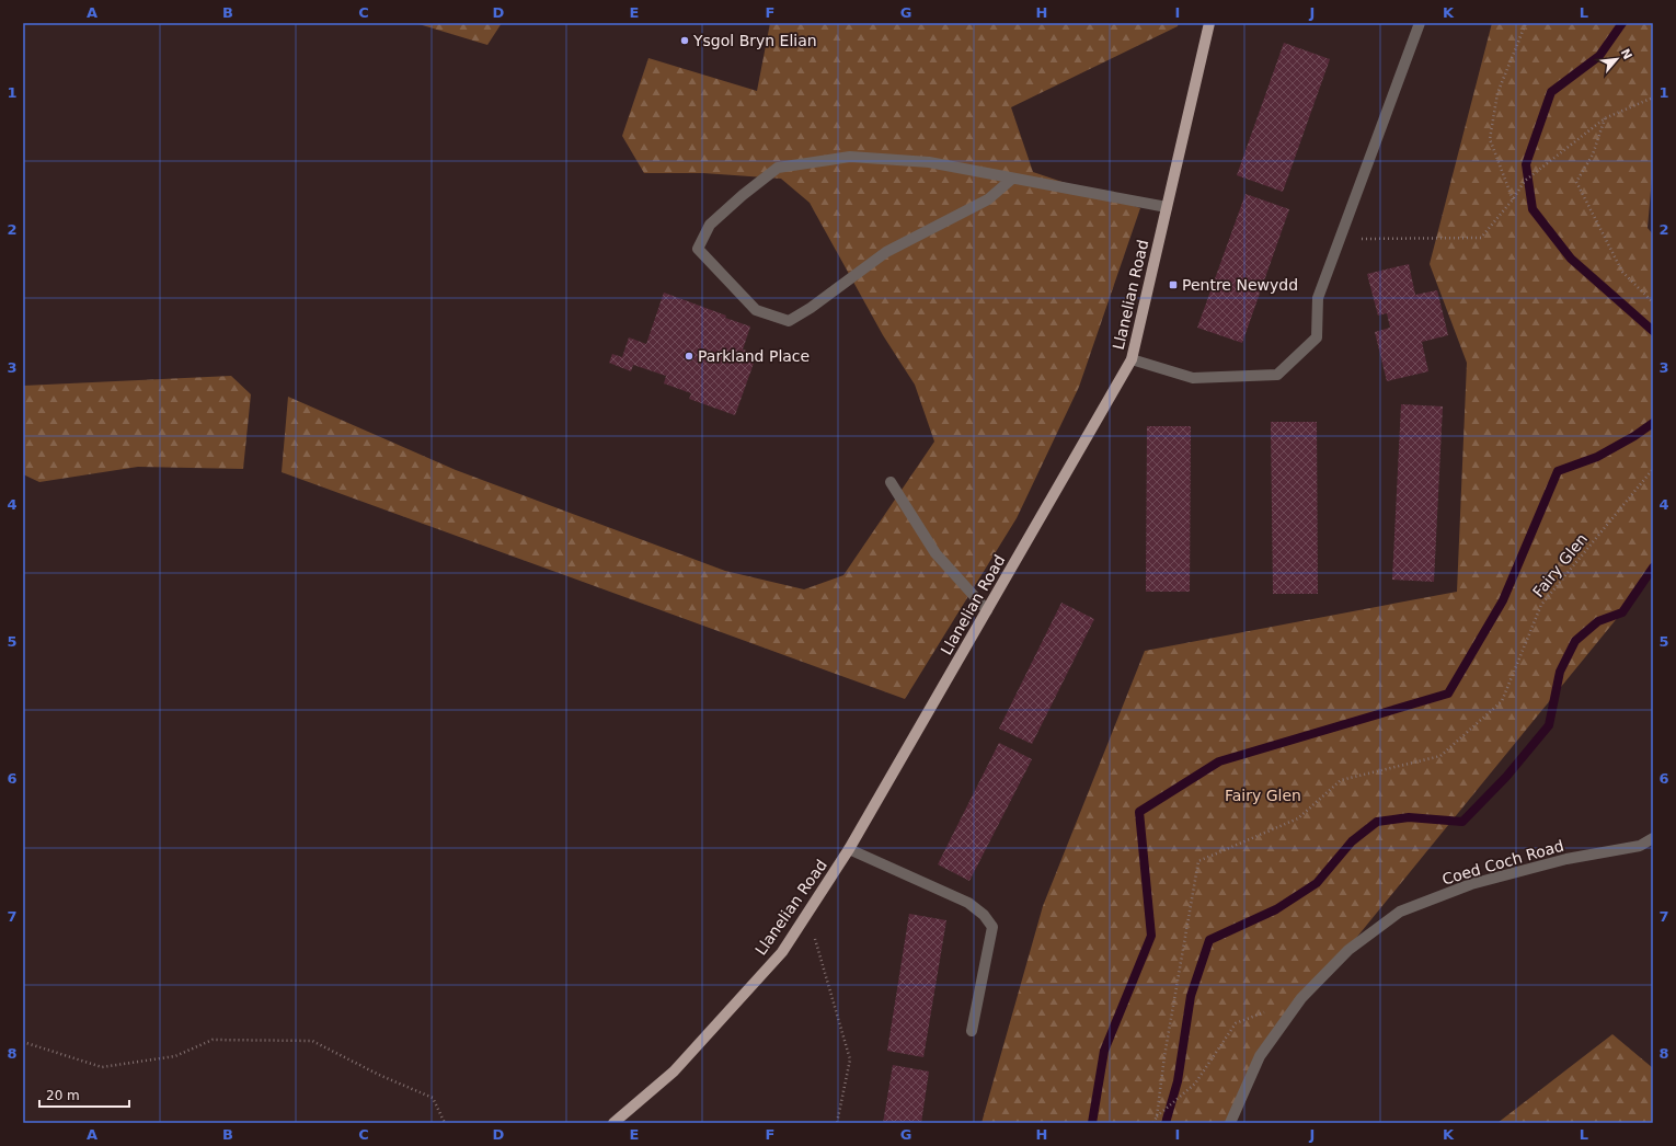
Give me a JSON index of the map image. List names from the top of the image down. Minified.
{"streets":{"main road":["Llanelian Road"],"street":["Coed Coch Road"],"path":["Fairy Glen"]},"parks":["Fairy Glen"],"places":{"other":["Ysgol Bryn Elian","Parkland Place"],"transit":["Pentre Newydd"]},"scale_bar":"20 m","north":"top right","grid":{"columns":["A","B","C","D","E","F","G","H","I","J","K","L"],"rows":["1","2","3","4","5","6","7","8"]}}
